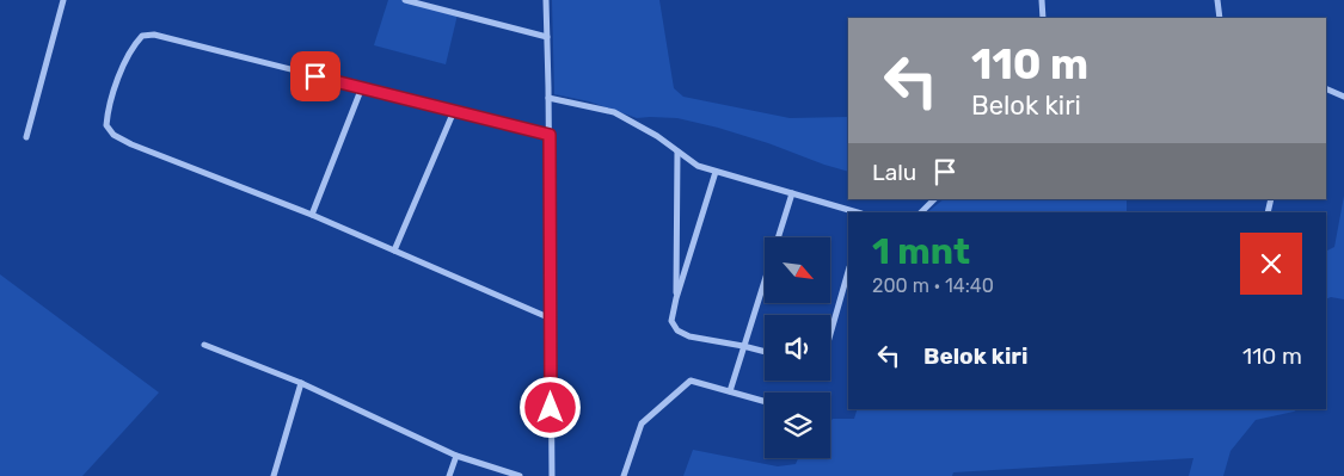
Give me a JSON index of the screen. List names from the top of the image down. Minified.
{"north":"bottom right","page":{"turn":["110 m","Belok kiri"],"then":"Lalu","heading":["1 mnt","200 m · 14:40"],"list":[{"name":"Belok kiri","value":"110 m"}]}}
